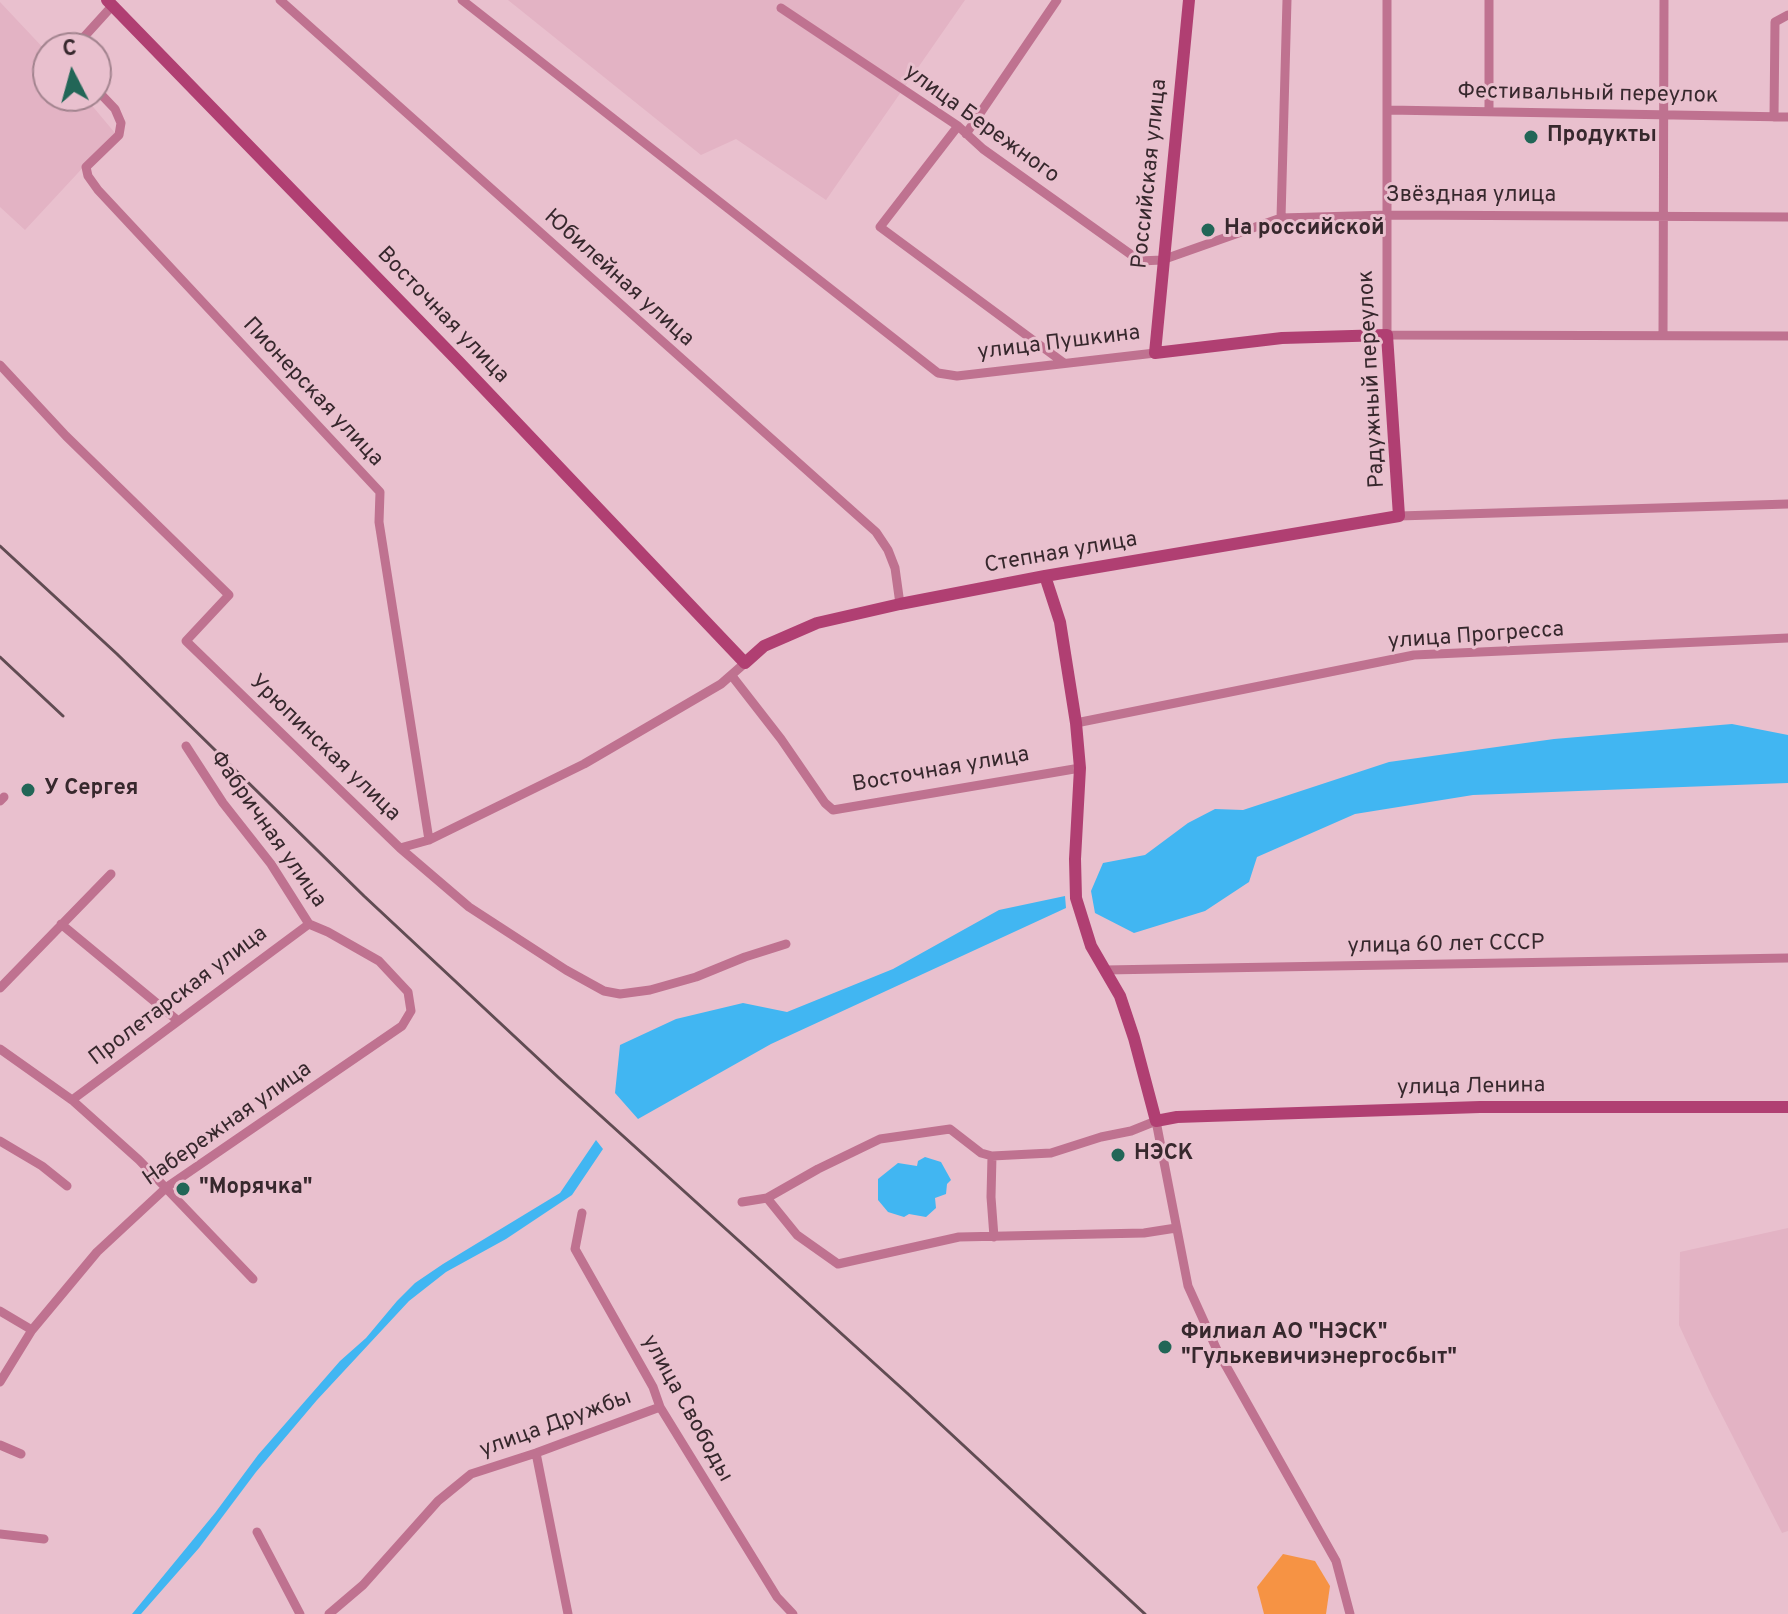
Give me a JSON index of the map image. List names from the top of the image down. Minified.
{"streets":{"street":["Фестивальный переулок","улица Бережного","Российская улица","Звёздная улица","Юбилейная улица","Восточная улица","улица Пушкина","Радужный переулок","Пионерская улица","Степная улица","улица Прогресса","Урюпинская улица","Фабричная улица","улица 60 лет СССР","Пролетарская улица","улица Ленина","Набережная улица","улица Свободы","улица Дружбы"]},"crossings":[["Фестивальный переулок","Радужный переулок"],["улица Бережного","Российская улица"],["улица Бережного","Звёздная улица"],["Российская улица","Звёздная улица"],["Российская улица","улица Пушкина"],["Звёздная улица","Радужный переулок"],["Юбилейная улица","Степная улица"],["Восточная улица","Степная улица"],["улица Пушкина","Радужный переулок"],["Радужный переулок","Степная улица"],["Пионерская улица","Степная улица"],["Степная улица","Урюпинская улица"],["Фабричная улица","Пролетарская улица"],["Фабричная улица","Набережная улица"],["улица Свободы","улица Дружбы"]],"places":["Продукты","На российской","У Сергея","НЭСК","\"Морячка\"","Филиал АО \"НЭСК\" \"Гулькевичиэнергосбыт\""],"north":"top"}
